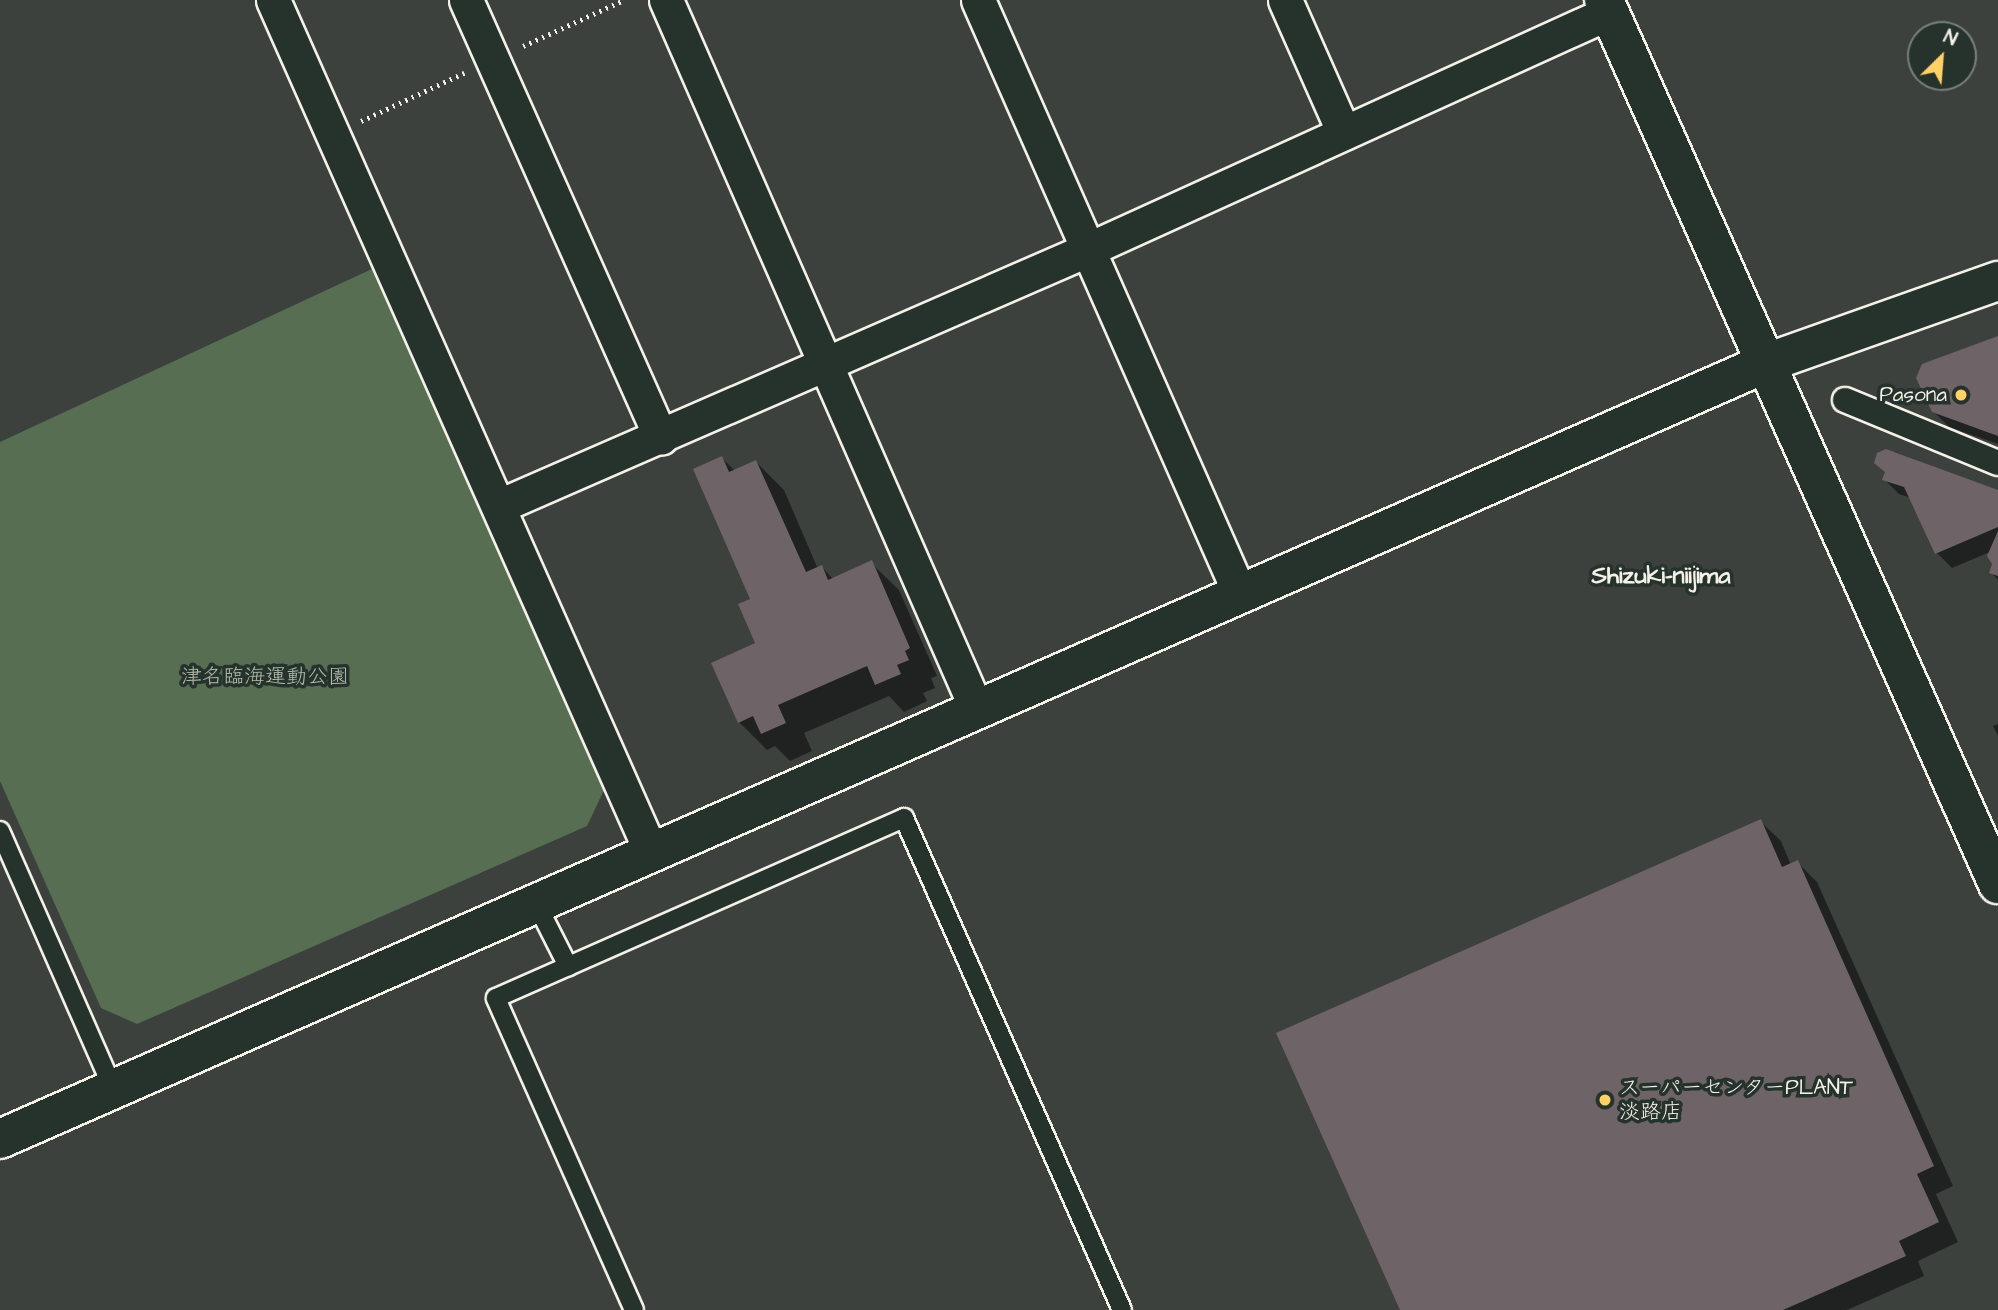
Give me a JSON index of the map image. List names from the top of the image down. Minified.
{"districts":["Shizuki-niijima"],"parks":["津名臨海運動公園"],"places":["Pasona","スーパーセンターPLANT 淡路店"],"north":"top right"}
